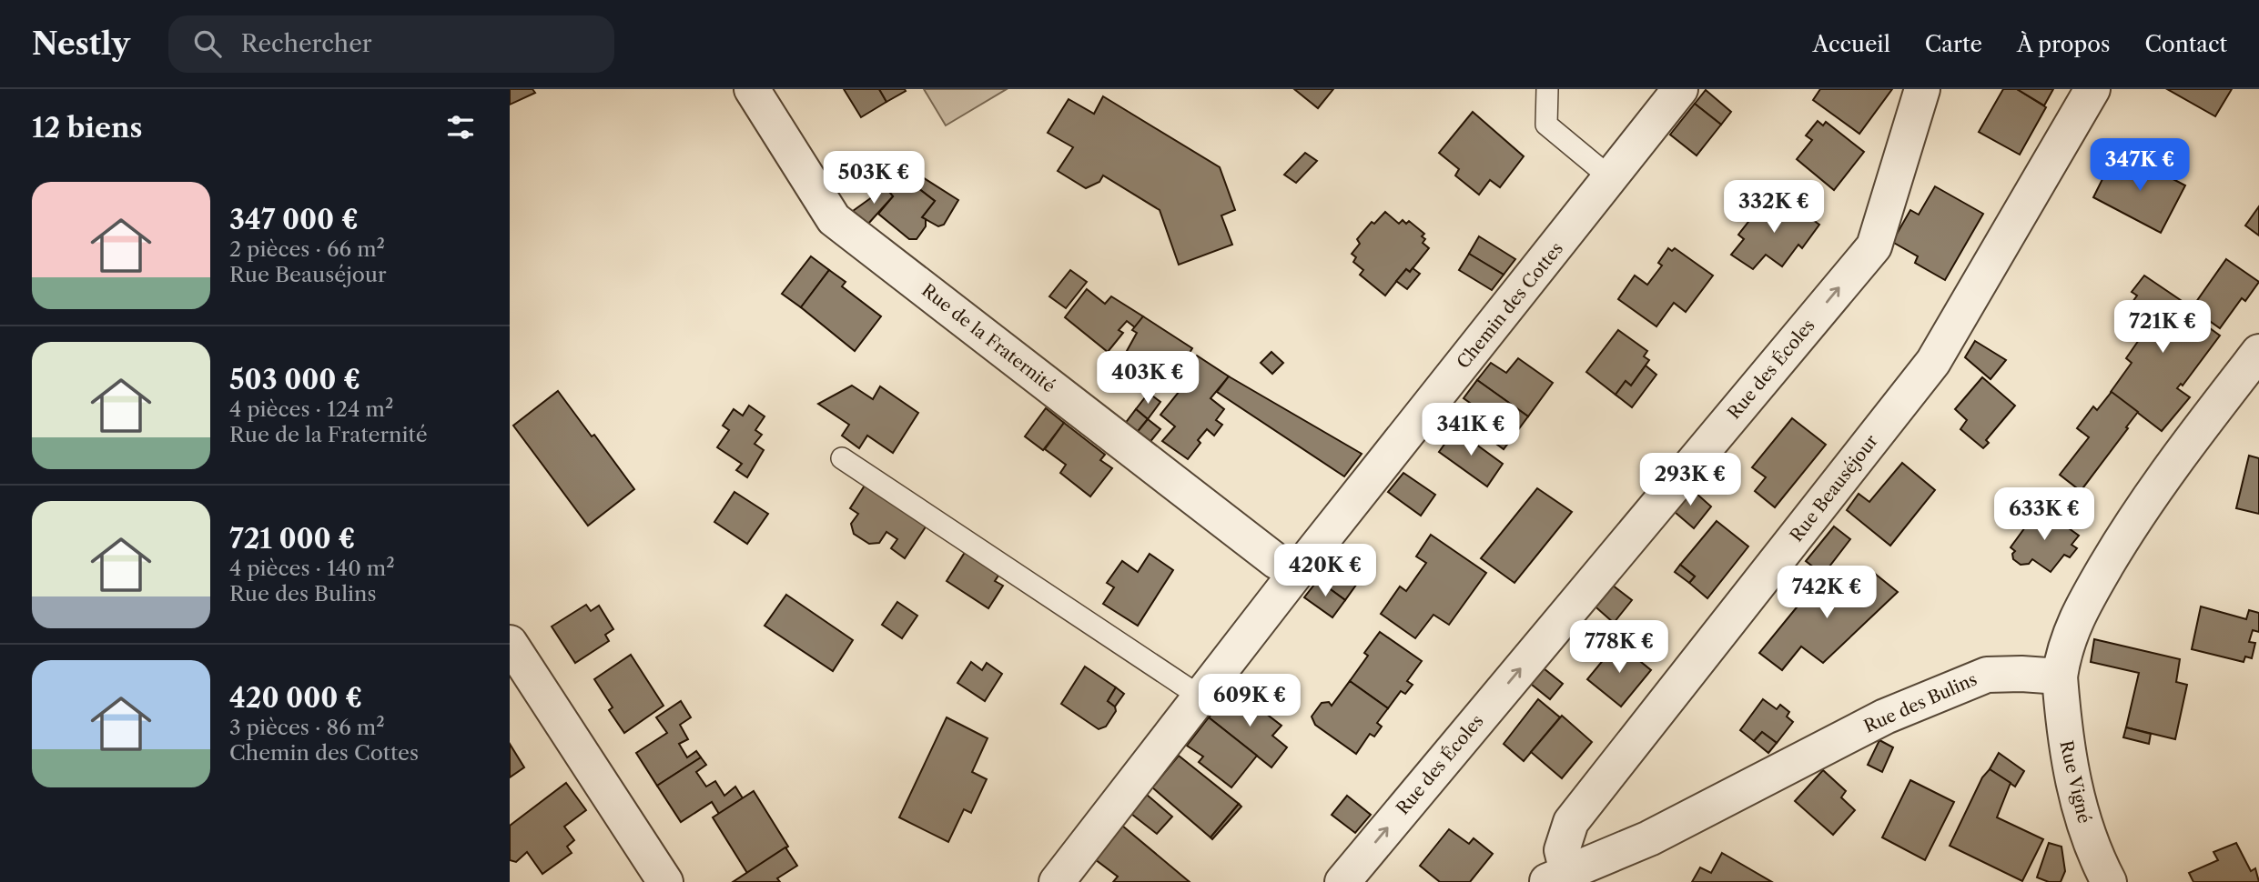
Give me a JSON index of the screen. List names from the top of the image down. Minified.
{"streets":{"street":["Chemin des Cottes","Rue de la Fraternité","Rue des Écoles","Rue Beauséjour","Rue des Bulins","Rue Vigné"]},"crossings":[["Chemin des Cottes","Rue de la Fraternité"],["Rue Beauséjour","Rue des Bulins"],["Rue des Bulins","Rue Vigné"]],"one_way":["Rue des Écoles"],"page":{"header":"Nestly","search":"Rechercher","nav":["Accueil","Carte","À propos","Contact"],"heading":"12 biens","price":["347K €","503K €","332K €","721K €","403K €","341K €","293K €","633K €","420K €","742K €","778K €","609K €"],"list":[{"name":"347 000 €","note":"2 pièces · 66 m² · Rue Beauséjour"},{"name":"503 000 €","note":"4 pièces · 124 m² · Rue de la Fraternité"},{"name":"721 000 €","note":"4 pièces · 140 m² · Rue des Bulins"},{"name":"420 000 €","note":"3 pièces · 86 m² · Chemin des Cottes"}]}}
